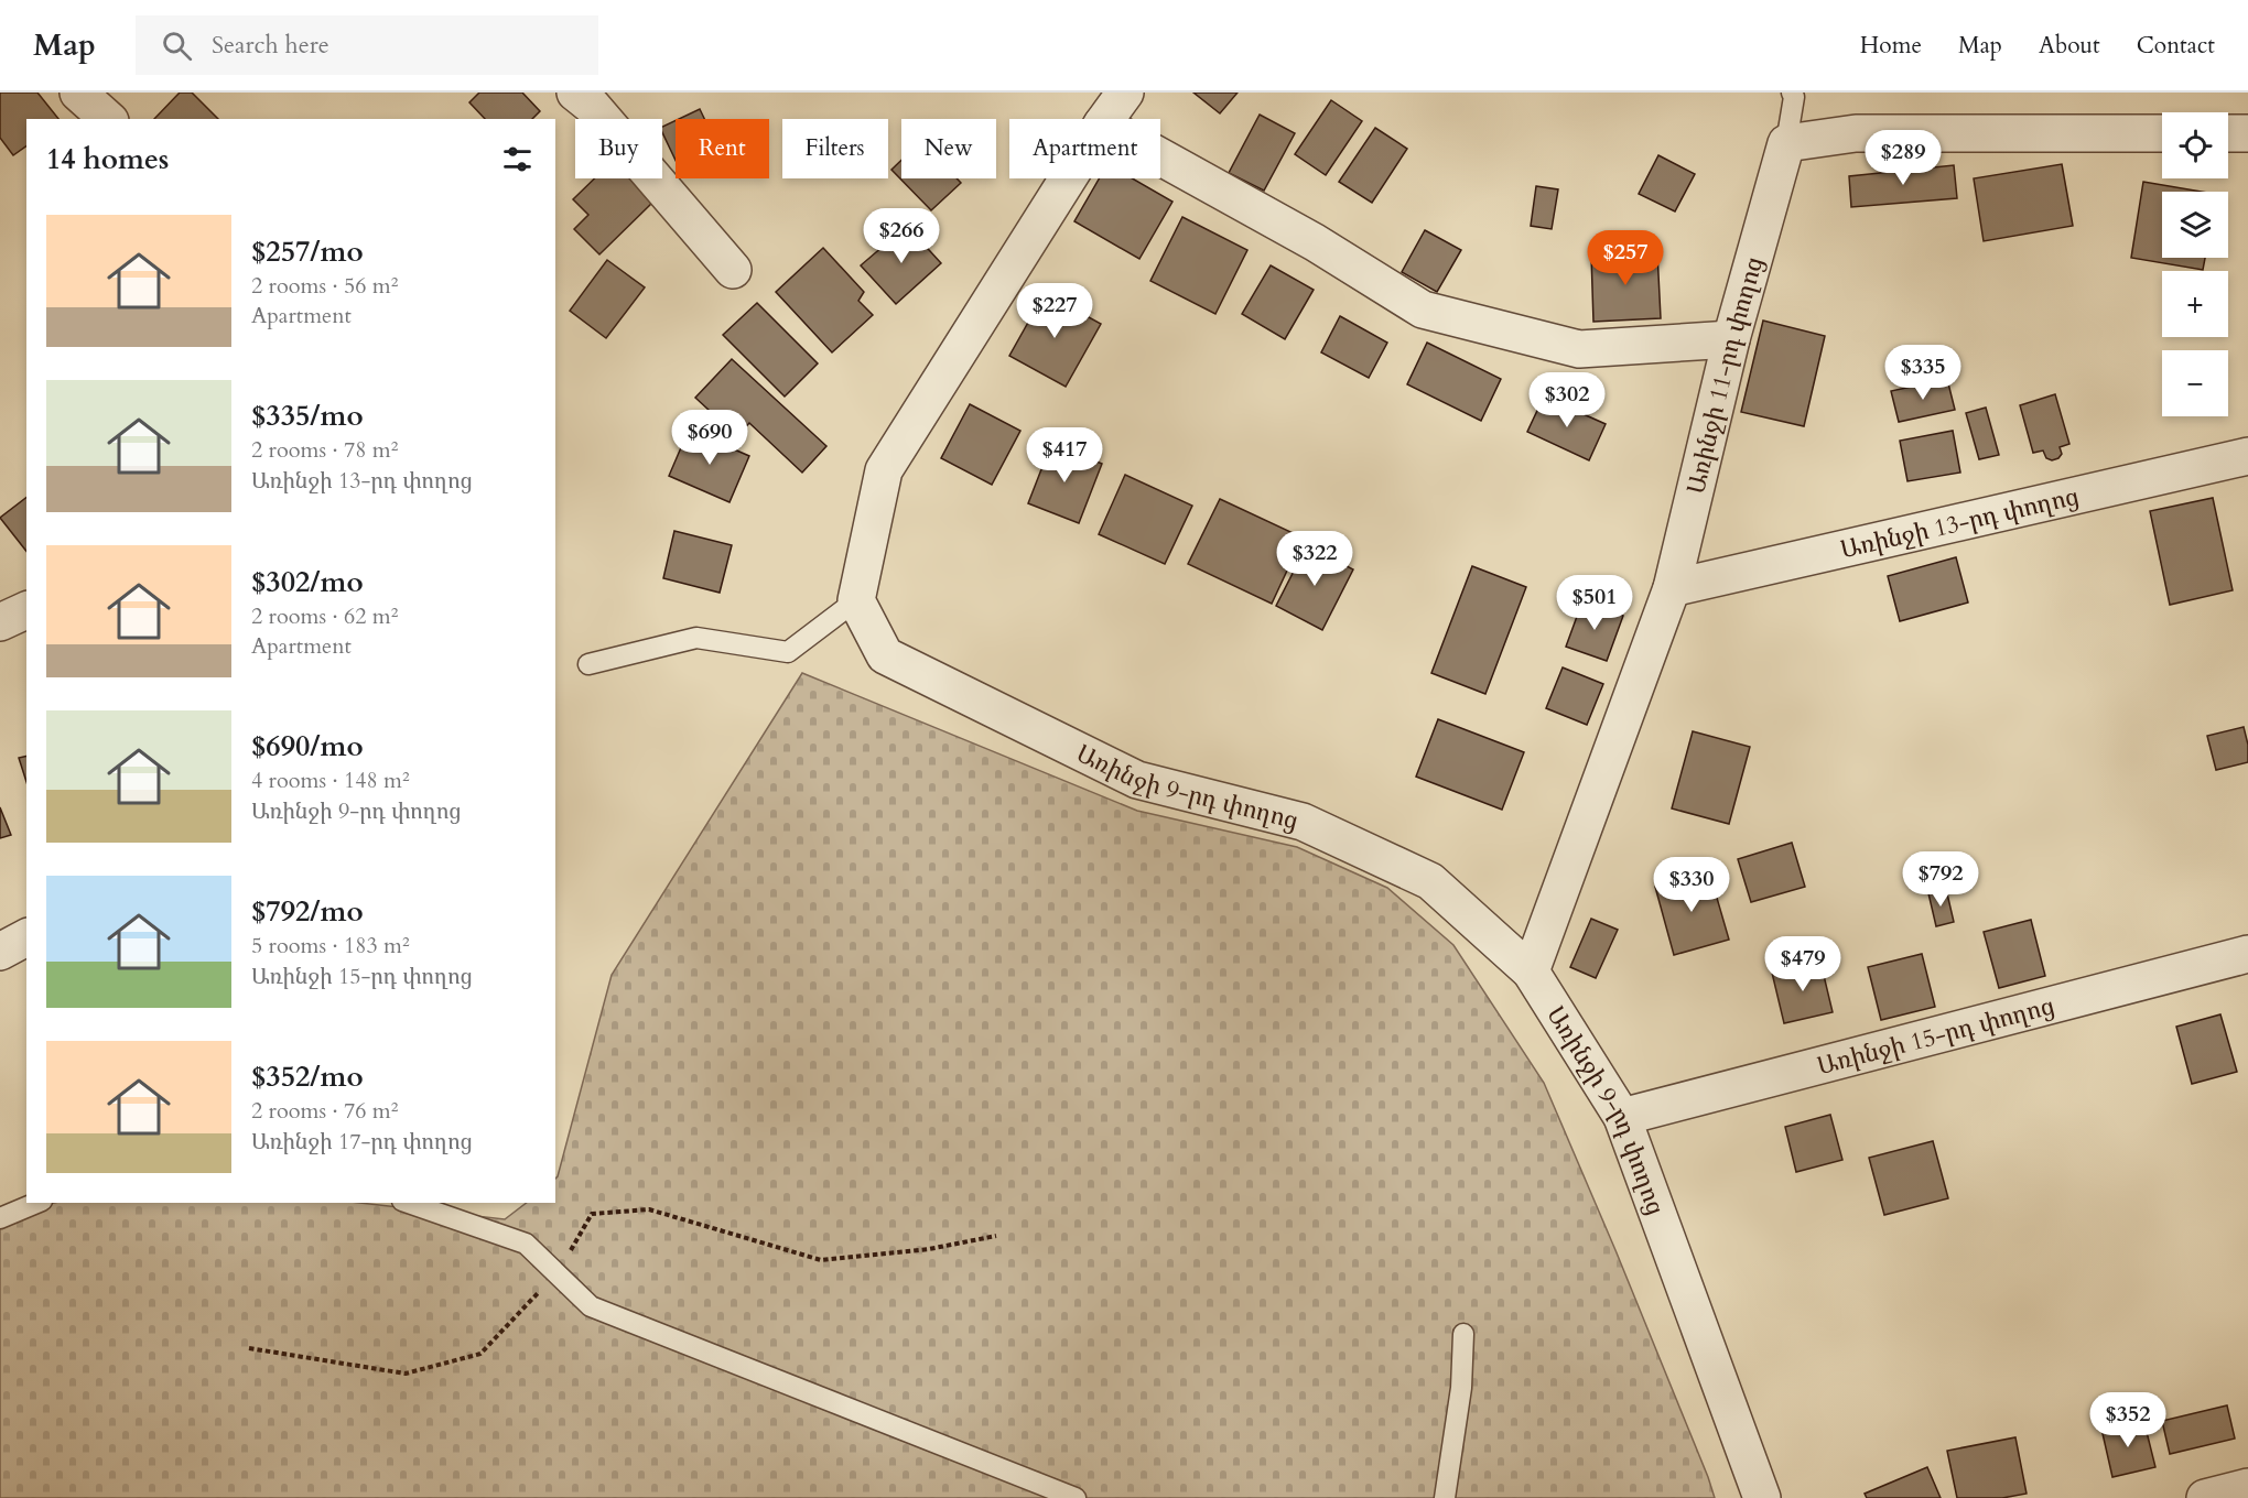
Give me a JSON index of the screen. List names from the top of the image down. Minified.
{"streets":{"street":["Առինջի 11-րդ փողոց","Առինջի 13-րդ փողոց","Առինջի 9-րդ փողոց","Առինջի 15-րդ փողոց"]},"crossings":[["Առինջի 11-րդ փողոց","Առինջի 13-րդ փողոց"],["Առինջի 11-րդ փողոց","Առինջի 9-րդ փողոց"],["Առինջի 9-րդ փողոց","Առինջի 15-րդ փողոց"]],"page":{"header":"Map","search":"Search here","nav":["Home","Map","About","Contact"],"map_buttons":["+","−"],"chip":["Buy","Rent","Filters","New","Apartment"],"heading":"14 homes","price":["$289","$266","$257","$227","$335","$302","$690","$417","$322","$501","$792","$330","$479","$352"],"list":[{"name":"$257/mo","note":"2 rooms · 56 m² · Apartment"},{"name":"$335/mo","note":"2 rooms · 78 m² · Առինջի 13-րդ փողոց"},{"name":"$302/mo","note":"2 rooms · 62 m² · Apartment"},{"name":"$690/mo","note":"4 rooms · 148 m² · Առինջի 9-րդ փողոց"},{"name":"$792/mo","note":"5 rooms · 183 m² · Առինջի 15-րդ փողոց"},{"name":"$352/mo","note":"2 rooms · 76 m² · Առինջի 17-րդ փողոց"}]}}
